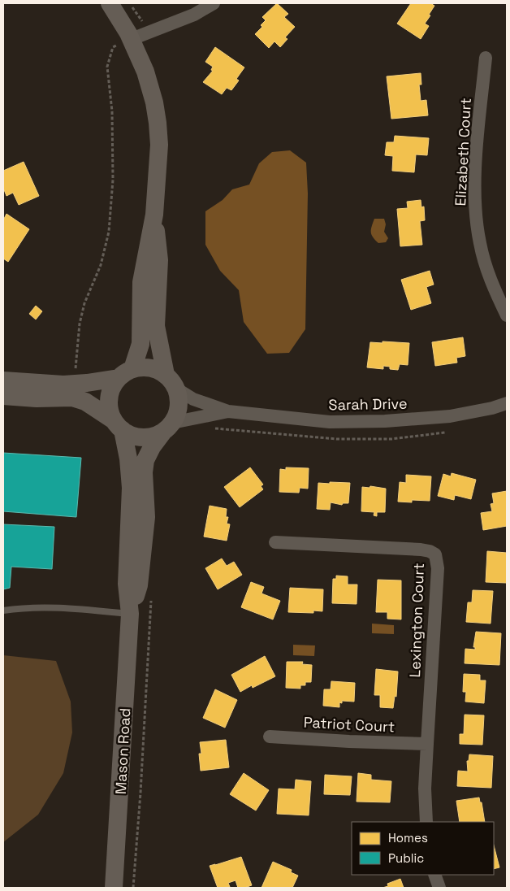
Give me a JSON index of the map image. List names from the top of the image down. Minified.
{"streets":{"main road":["Mason Road"],"street":["Elizabeth Court","Sarah Drive","Lexington Court","Patriot Court"]},"crossings":[["Sarah Drive","Mason Road"],["Lexington Court","Patriot Court"]],"legend":["Homes","Public"]}
